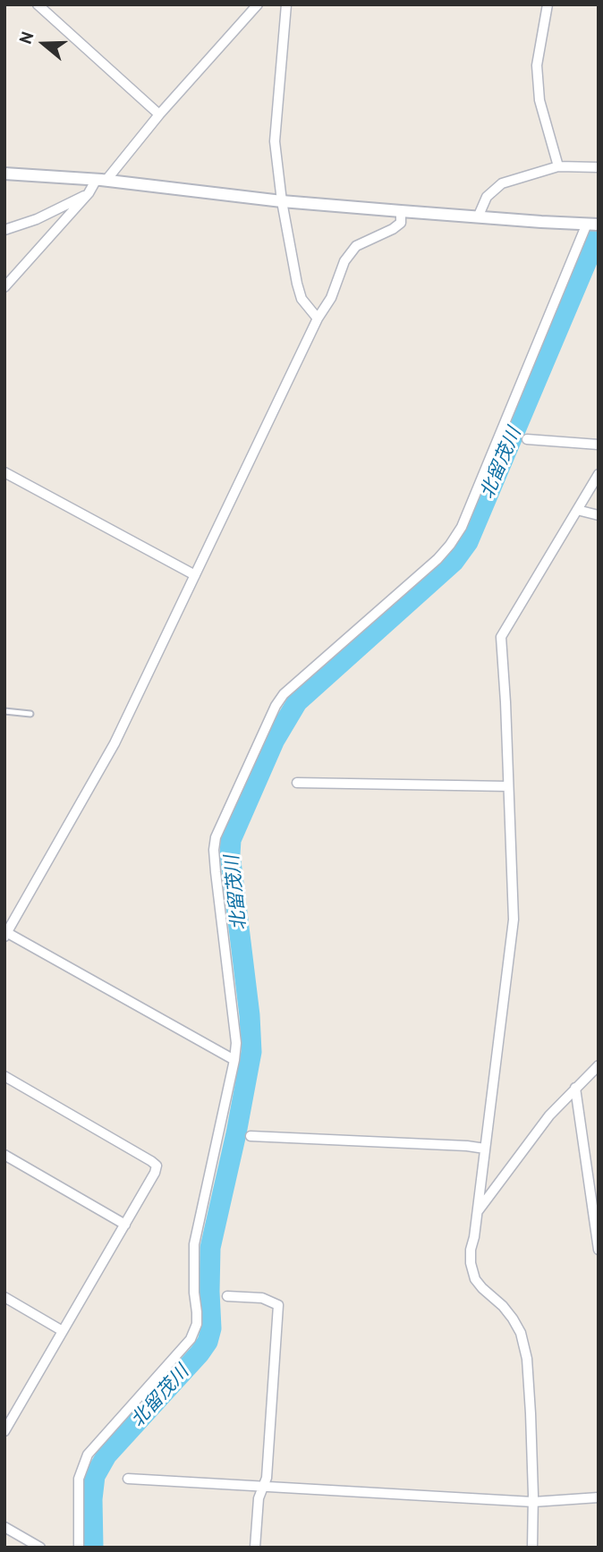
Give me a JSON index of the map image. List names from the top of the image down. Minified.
{"water":["北留茂川"],"north":"left"}
